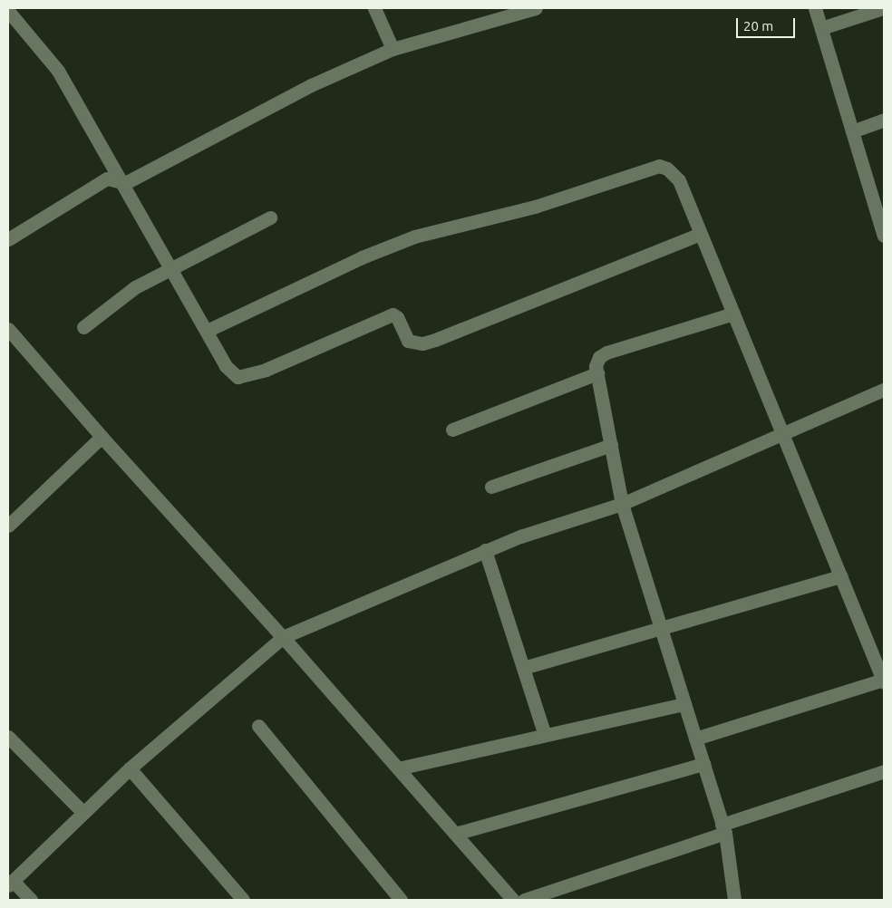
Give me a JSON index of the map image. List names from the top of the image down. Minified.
{"scale_bar":"20 m"}
